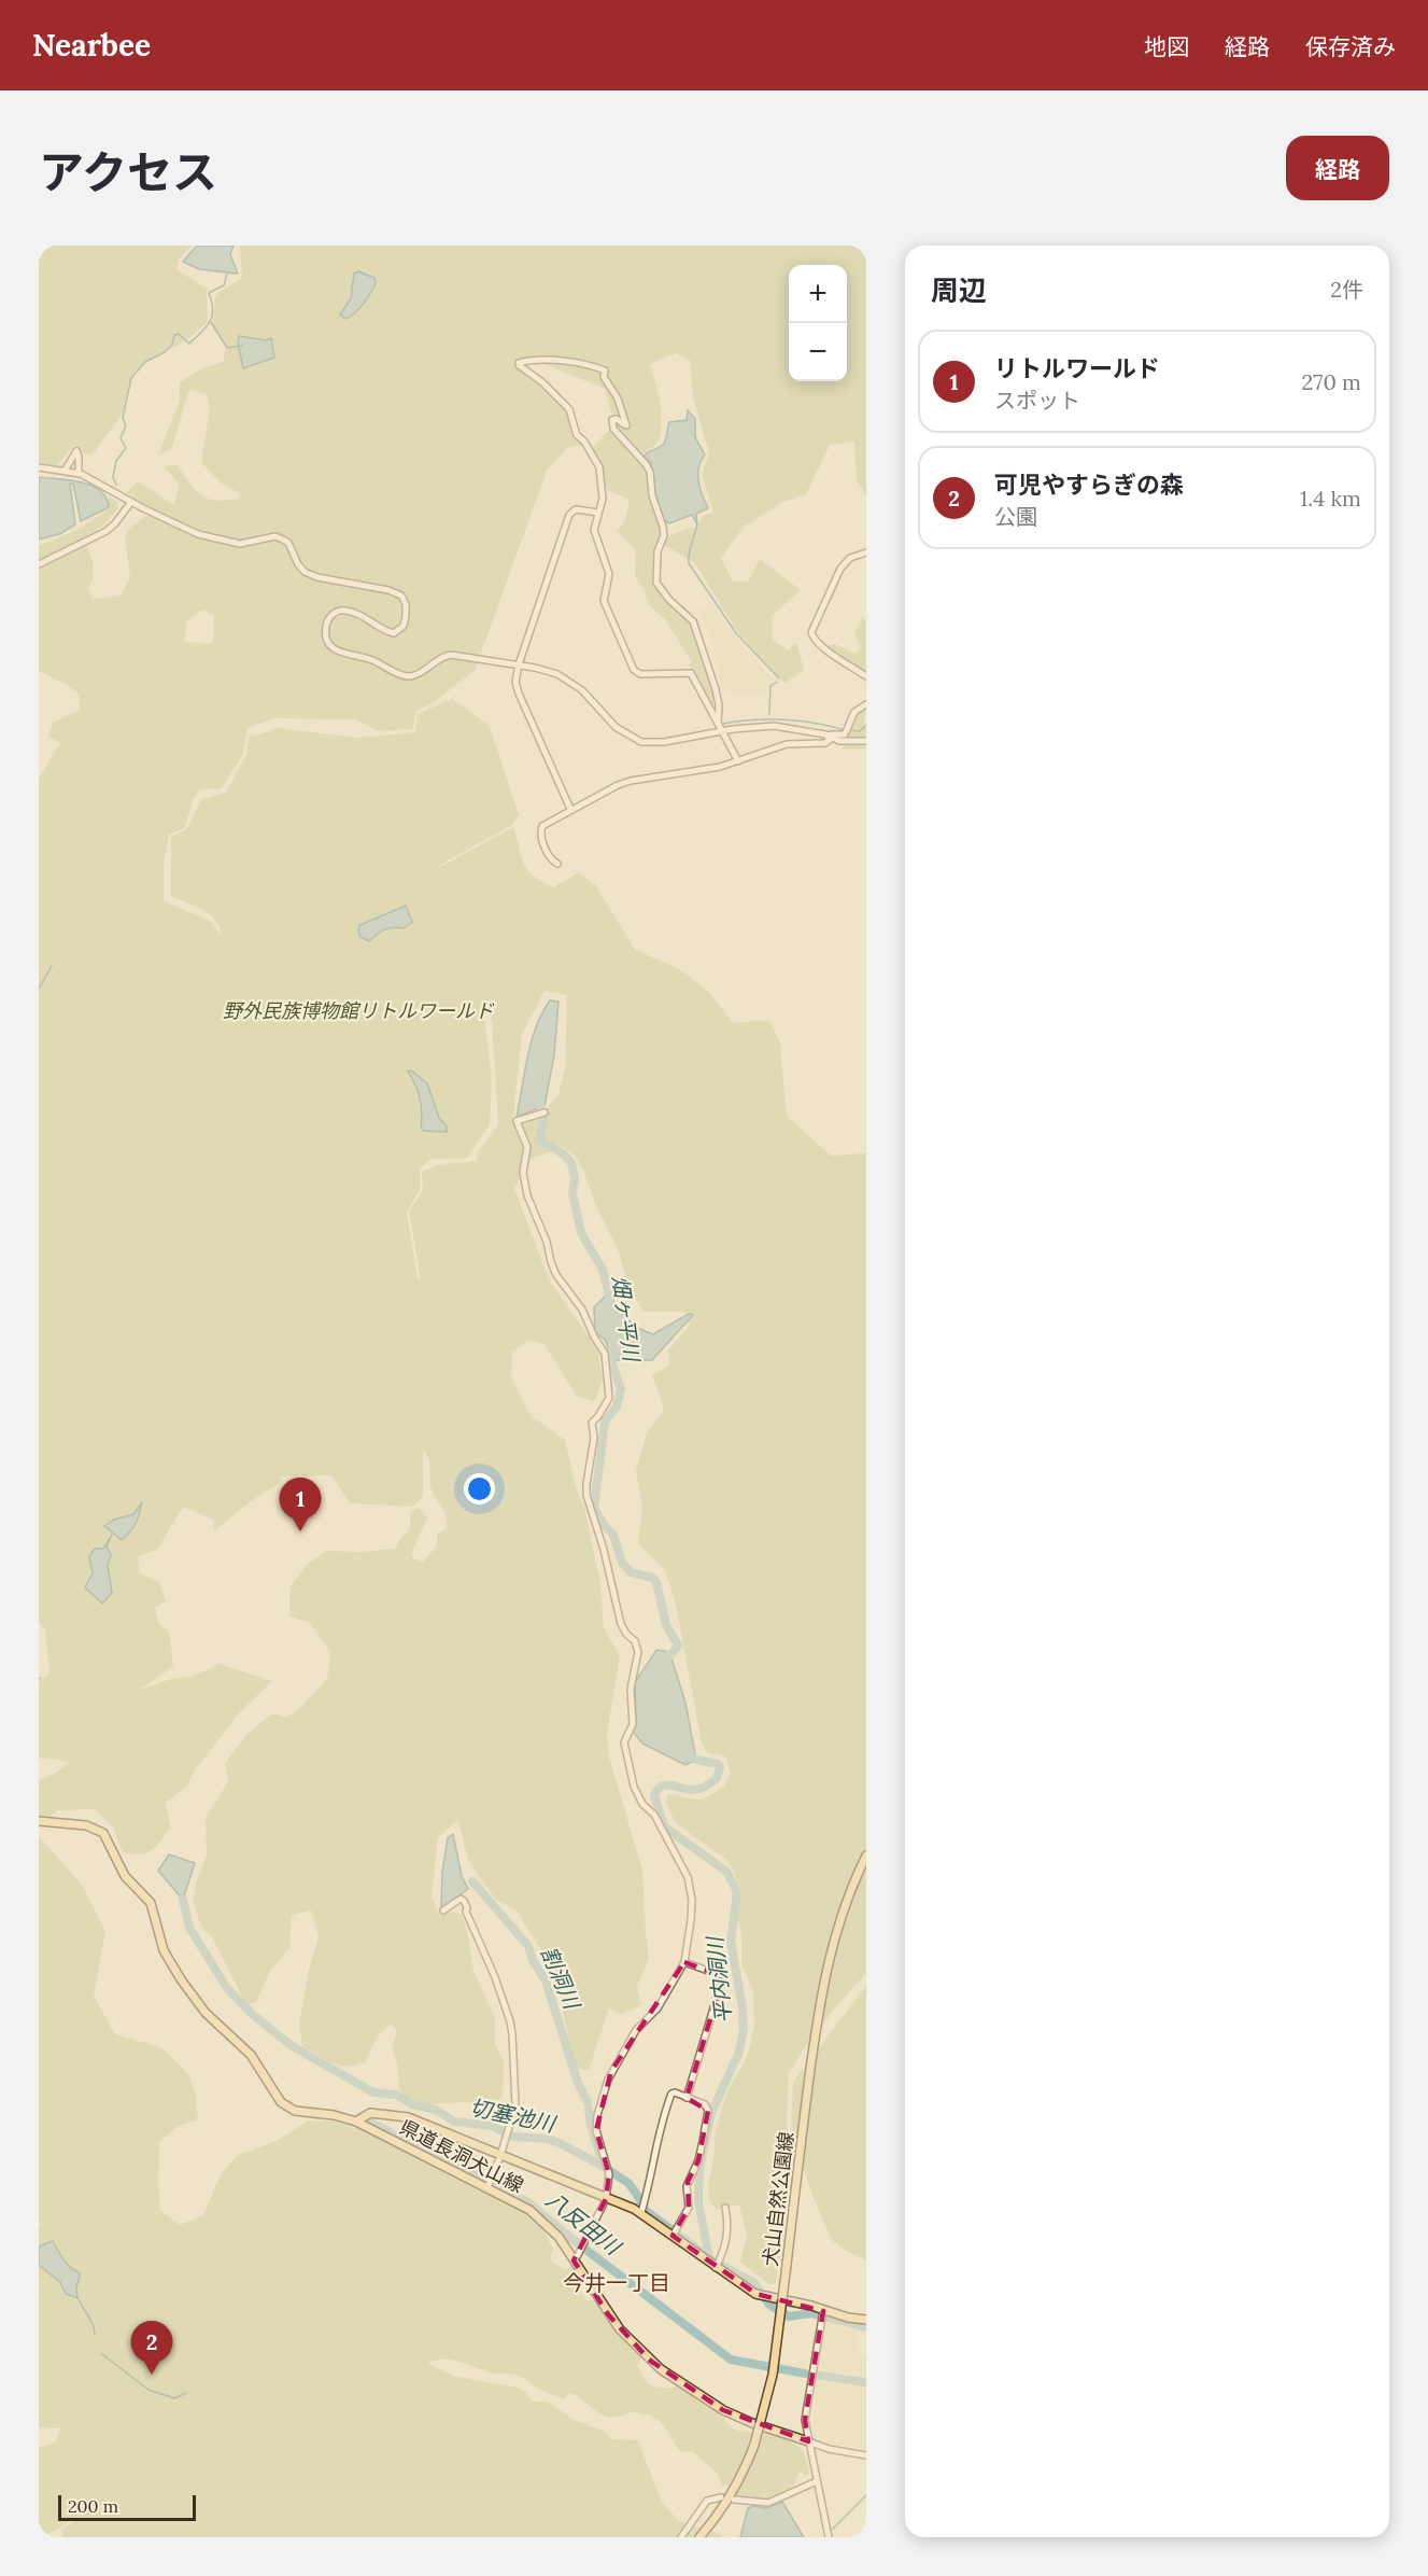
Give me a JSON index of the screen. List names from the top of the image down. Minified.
{"streets":{"main road":["県道長洞犬山線","犬山自然公園線"]},"districts":["今井一丁目"],"water":["畑ヶ平川","割洞川","平内洞川","切塞池川","八反田川"],"parks":["野外民族博物館リトルワールド"],"scale_bar":"200 m","page":{"header":"Nearbee","nav":["地図","経路","保存済み"],"title":"アクセス","buttons":"経路","heading":["周辺","2件"],"map_buttons":["+","−"],"list":[{"mark":"1","name":"リトルワールド","note":"スポット","value":"270 m"},{"mark":"2","name":"可児やすらぎの森","note":"公園","value":"1.4 km"}],"pins":["1","2"],"scale":"200 m"}}
